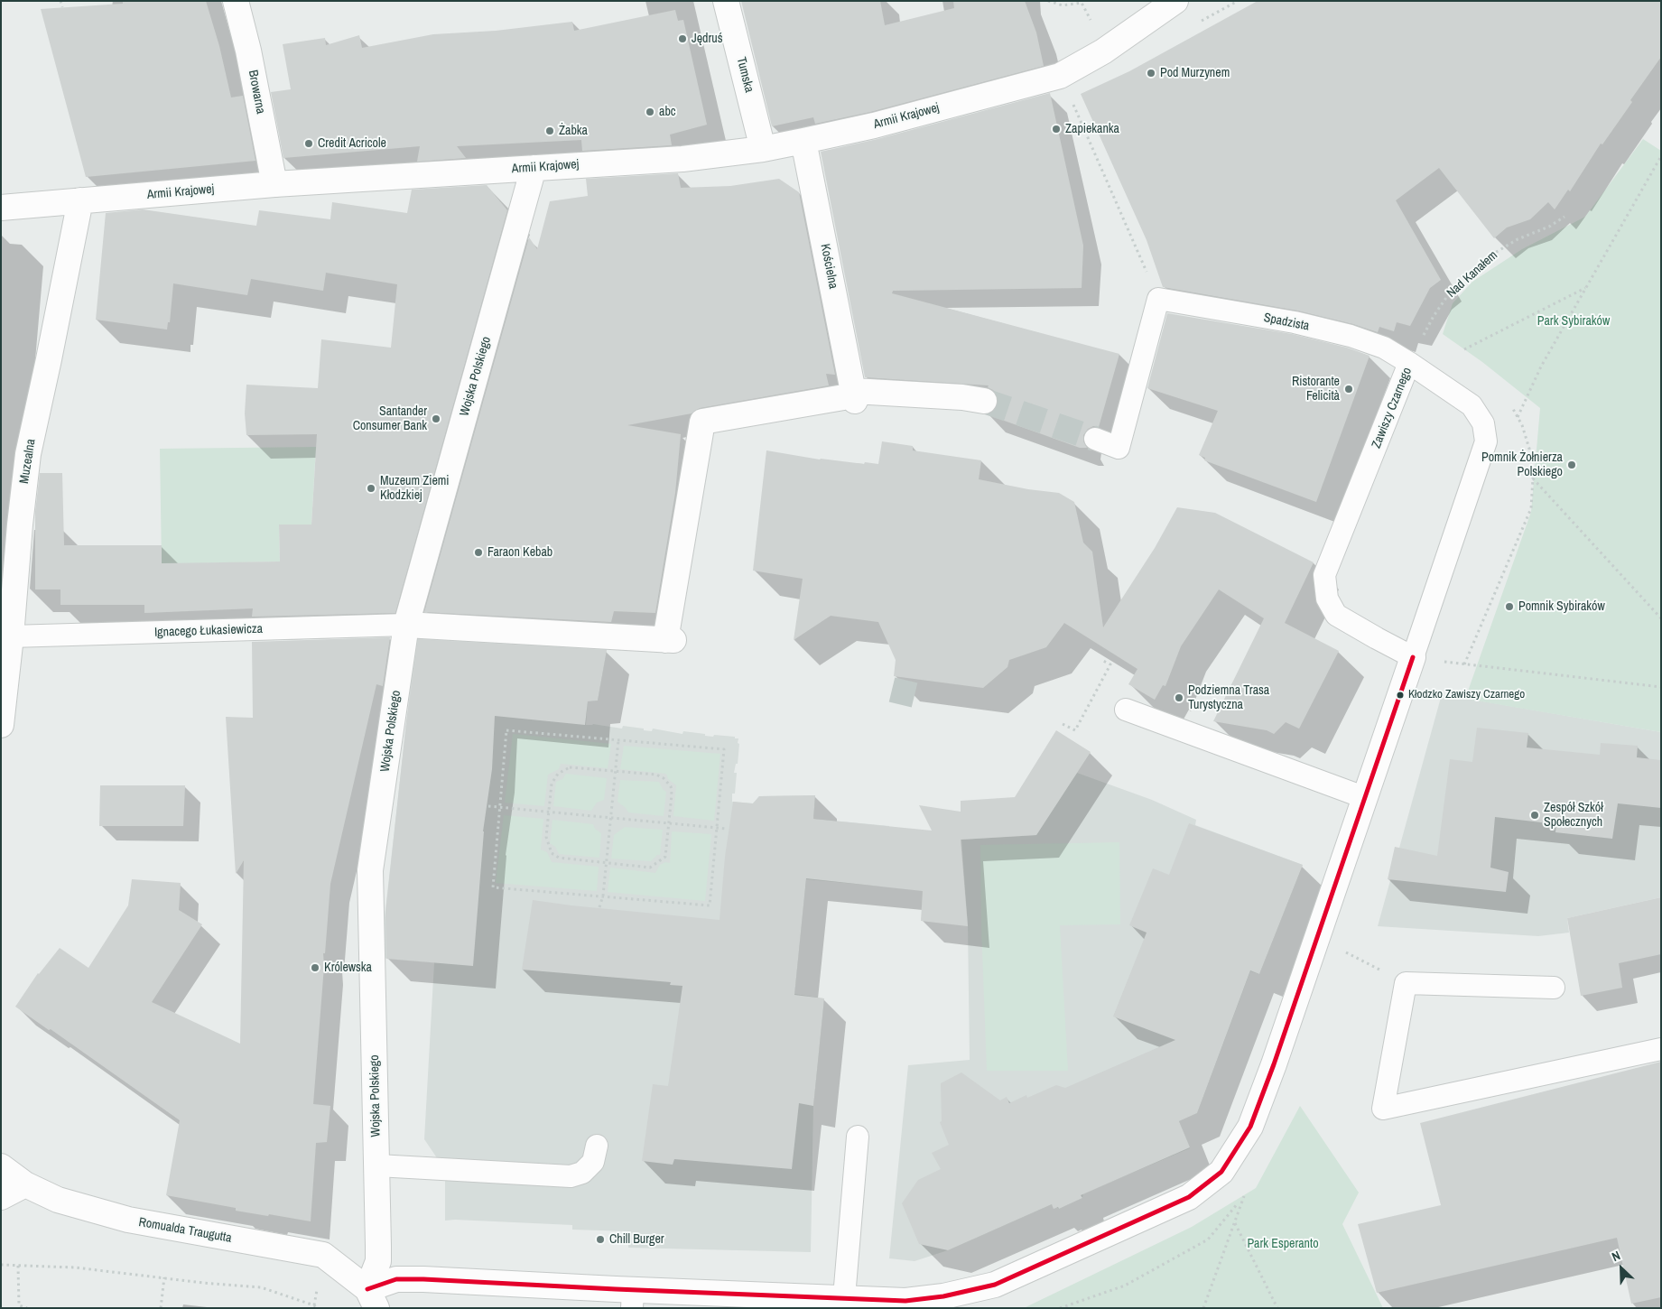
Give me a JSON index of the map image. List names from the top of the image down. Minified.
{"streets":{"street":["Tumska","Browarna","Armii Krajowej","Kościelna","Wojska Polskiego","Zawiszy Czarnego","Muzealna","Romualda Traugutta"],"lane":["Spadzista","Ignacego Łukasiewicza"],"path":["Nad Kanałem"]},"crossings":[["Tumska","Armii Krajowej"],["Browarna","Armii Krajowej"],["Armii Krajowej","Kościelna"],["Armii Krajowej","Wojska Polskiego"],["Armii Krajowej","Muzealna"],["Nad Kanałem","Spadzista"],["Nad Kanałem","Zawiszy Czarnego"],["Spadzista","Zawiszy Czarnego"],["Wojska Polskiego","Zawiszy Czarnego"],["Wojska Polskiego","Ignacego Łukasiewicza"],["Wojska Polskiego","Romualda Traugutta"],["Zawiszy Czarnego","Romualda Traugutta"],["Muzealna","Ignacego Łukasiewicza"]],"parks":["Park Sybiraków","Park Esperanto"],"places":["Jędruś","Pod Murzynem","abc","Zapiekanka","Żabka","Credit Acricole","Ristorante Felicità","Santander Consumer Bank","Pomnik Żołnierza Polskiego","Muzeum Ziemi Kłodzkiej","Faraon Kebab","Pomnik Sybiraków","Kłodzko Zawiszy Czarnego","Podziemna Trasa Turystyczna","Zespół Szkół Społecznych","Królewska","Chill Burger"],"north":"top left"}
